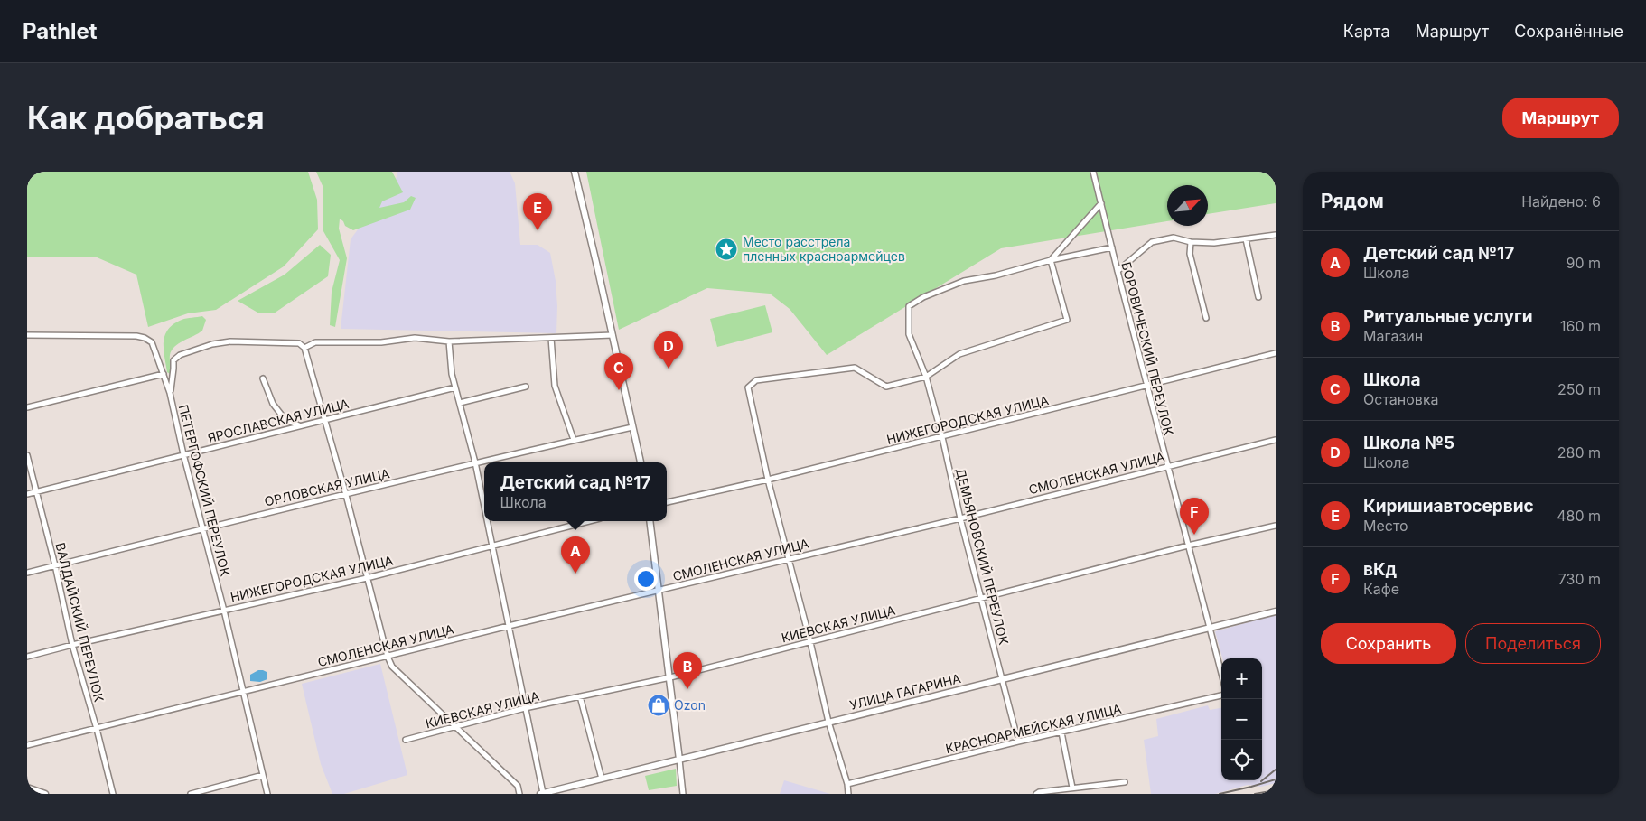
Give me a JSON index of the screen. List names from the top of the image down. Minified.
{"streets":{"street":["БОРОВИЧЕСКИЙ ПЕРЕУЛОК","НИЖЕГОРОДСКАЯ УЛИЦА","ЯРОСЛАВСКАЯ УЛИЦА","СМОЛЕНСКАЯ УЛИЦА","ОРЛОВСКАЯ УЛИЦА","ПЕТЕРГОФСКИЙ ПЕРЕУЛОК","ДЕМЬЯНОВСКИЙ ПЕРЕУЛОК","ВАЛДАЙСКИЙ ПЕРЕУЛОК","КИЕВСКАЯ УЛИЦА","УЛИЦА ГАГАРИНА","КРАСНОАРМЕЙСКАЯ УЛИЦА"]},"crossings":[["БОРОВИЧЕСКИЙ ПЕРЕУЛОК","НИЖЕГОРОДСКАЯ УЛИЦА"],["БОРОВИЧЕСКИЙ ПЕРЕУЛОК","СМОЛЕНСКАЯ УЛИЦА"],["БОРОВИЧЕСКИЙ ПЕРЕУЛОК","КИЕВСКАЯ УЛИЦА"],["БОРОВИЧЕСКИЙ ПЕРЕУЛОК","УЛИЦА ГАГАРИНА"],["НИЖЕГОРОДСКАЯ УЛИЦА","ПЕТЕРГОФСКИЙ ПЕРЕУЛОК"],["НИЖЕГОРОДСКАЯ УЛИЦА","ДЕМЬЯНОВСКИЙ ПЕРЕУЛОК"],["НИЖЕГОРОДСКАЯ УЛИЦА","ВАЛДАЙСКИЙ ПЕРЕУЛОК"],["ЯРОСЛАВСКАЯ УЛИЦА","ПЕТЕРГОФСКИЙ ПЕРЕУЛОК"],["ЯРОСЛАВСКАЯ УЛИЦА","ВАЛДАЙСКИЙ ПЕРЕУЛОК"],["СМОЛЕНСКАЯ УЛИЦА","ПЕТЕРГОФСКИЙ ПЕРЕУЛОК"],["СМОЛЕНСКАЯ УЛИЦА","ДЕМЬЯНОВСКИЙ ПЕРЕУЛОК"],["СМОЛЕНСКАЯ УЛИЦА","ВАЛДАЙСКИЙ ПЕРЕУЛОК"],["ОРЛОВСКАЯ УЛИЦА","ПЕТЕРГОФСКИЙ ПЕРЕУЛОК"],["ОРЛОВСКАЯ УЛИЦА","ВАЛДАЙСКИЙ ПЕРЕУЛОК"],["ДЕМЬЯНОВСКИЙ ПЕРЕУЛОК","КИЕВСКАЯ УЛИЦА"],["ДЕМЬЯНОВСКИЙ ПЕРЕУЛОК","УЛИЦА ГАГАРИНА"],["ДЕМЬЯНОВСКИЙ ПЕРЕУЛОК","КРАСНОАРМЕЙСКАЯ УЛИЦА"]],"places":{"place":["Место расстрела пленных красноармейцев"],"shop":["Ozon"]},"north":"top right","page":{"header":"Pathlet","nav":["Карта","Маршрут","Сохранённые"],"buttons":["Маршрут",["Сохранить","Поделиться"]],"title":"Как добраться","heading":["Рядом","Найдено: 6"],"pins":["E","D","C","F","A","B"],"list":[{"mark":"A","name":"Детский сад №17","note":"Школа","value":"90 m"},{"mark":"B","name":"Ритуальные услуги","note":"Магазин","value":"160 m"},{"mark":"C","name":"Школа","note":"Остановка","value":"250 m"},{"mark":"D","name":"Школа №5","note":"Школа","value":"280 m"},{"mark":"E","name":"Киришиавтосервис","note":"Место","value":"480 m"},{"mark":"F","name":"вКд","note":"Кафе","value":"730 m"}],"popup":["Детский сад №17","Школа"],"map_buttons":["+","−"]}}
